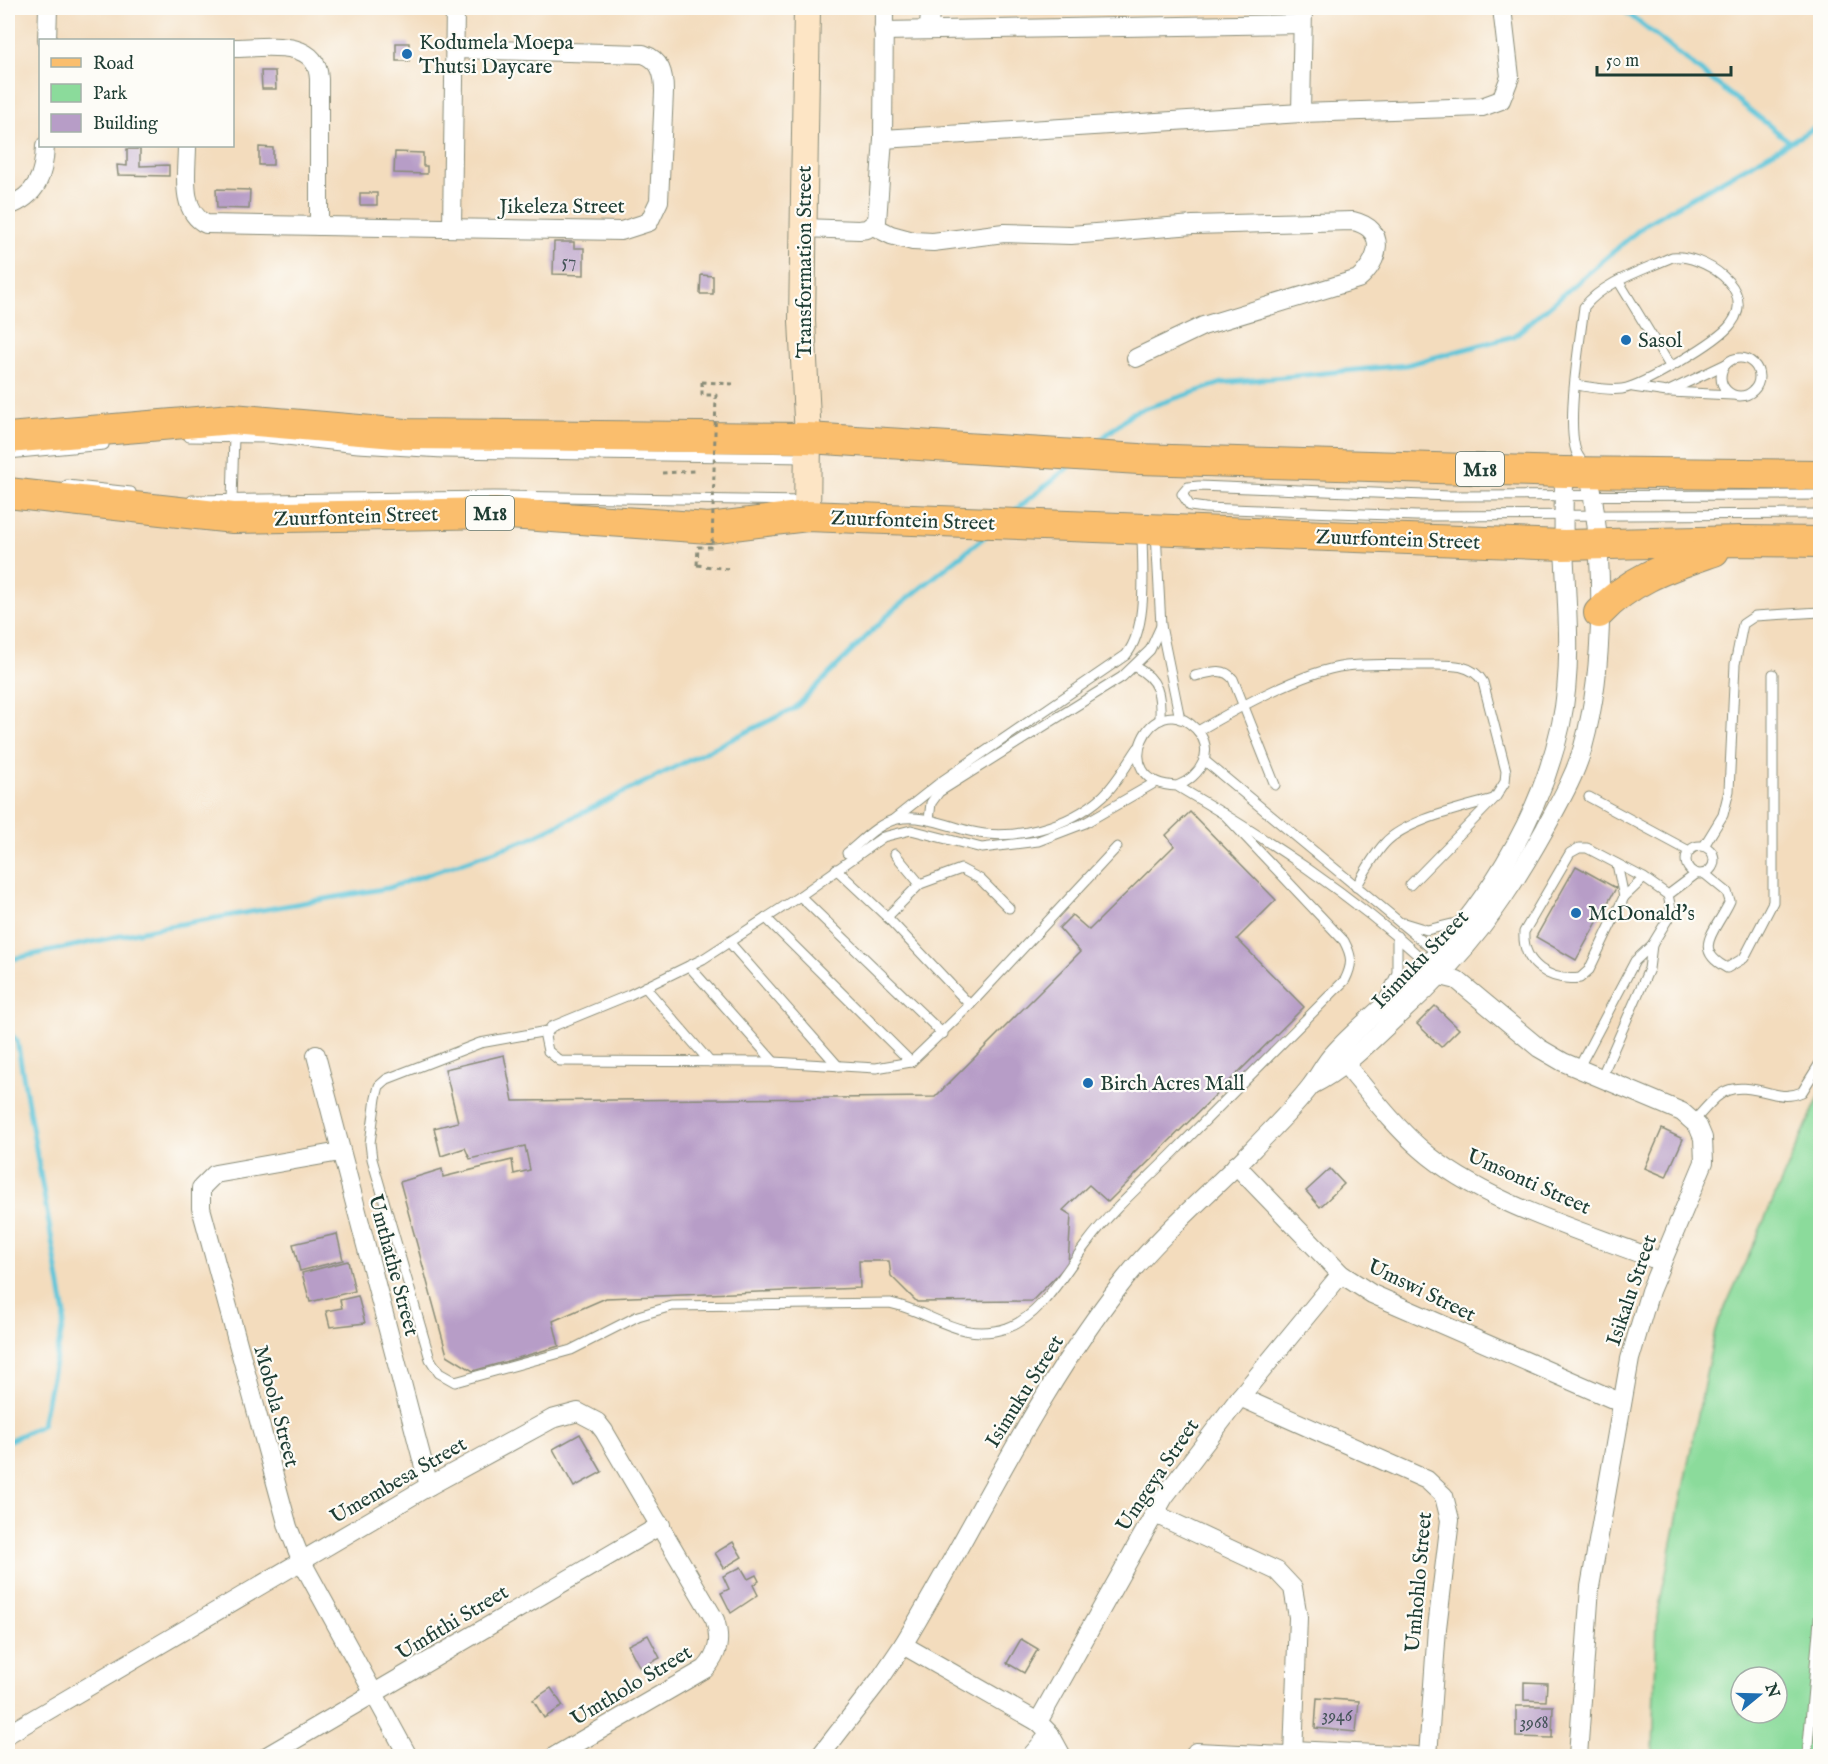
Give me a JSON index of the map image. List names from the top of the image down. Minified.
{"streets":{"main road":["M18","Zuurfontein Street"],"street":["Jikeleza Street","Transformation Street","Isimuku Street","Umsonti Street","Umthathe Street","Umswi Street","Isikalu Street","Mobola Street","Umgeya Street","Umembesa Street","Umhohlo Street","Umfithi Street","Umtholo Street"]},"crossings":[["Transformation Street","M18"],["Transformation Street","Zuurfontein Street"],["M18","Isimuku Street"],["Zuurfontein Street","Isimuku Street"],["Isimuku Street","Umsonti Street"],["Isimuku Street","Umswi Street"],["Umsonti Street","Isikalu Street"],["Umthathe Street","Mobola Street"],["Umthathe Street","Umembesa Street"],["Umswi Street","Isikalu Street"],["Umswi Street","Umgeya Street"],["Mobola Street","Umembesa Street"],["Mobola Street","Umfithi Street"],["Umgeya Street","Umhohlo Street"],["Umembesa Street","Umfithi Street"],["Umembesa Street","Umtholo Street"]],"places":["Kodumela Moepa Thutsi Daycare","Sasol","McDonald's","Birch Acres Mall"],"house_numbers":["57","3946","3968"],"legend":["Road","Park","Building"],"scale_bar":"50 m","north":"right"}
